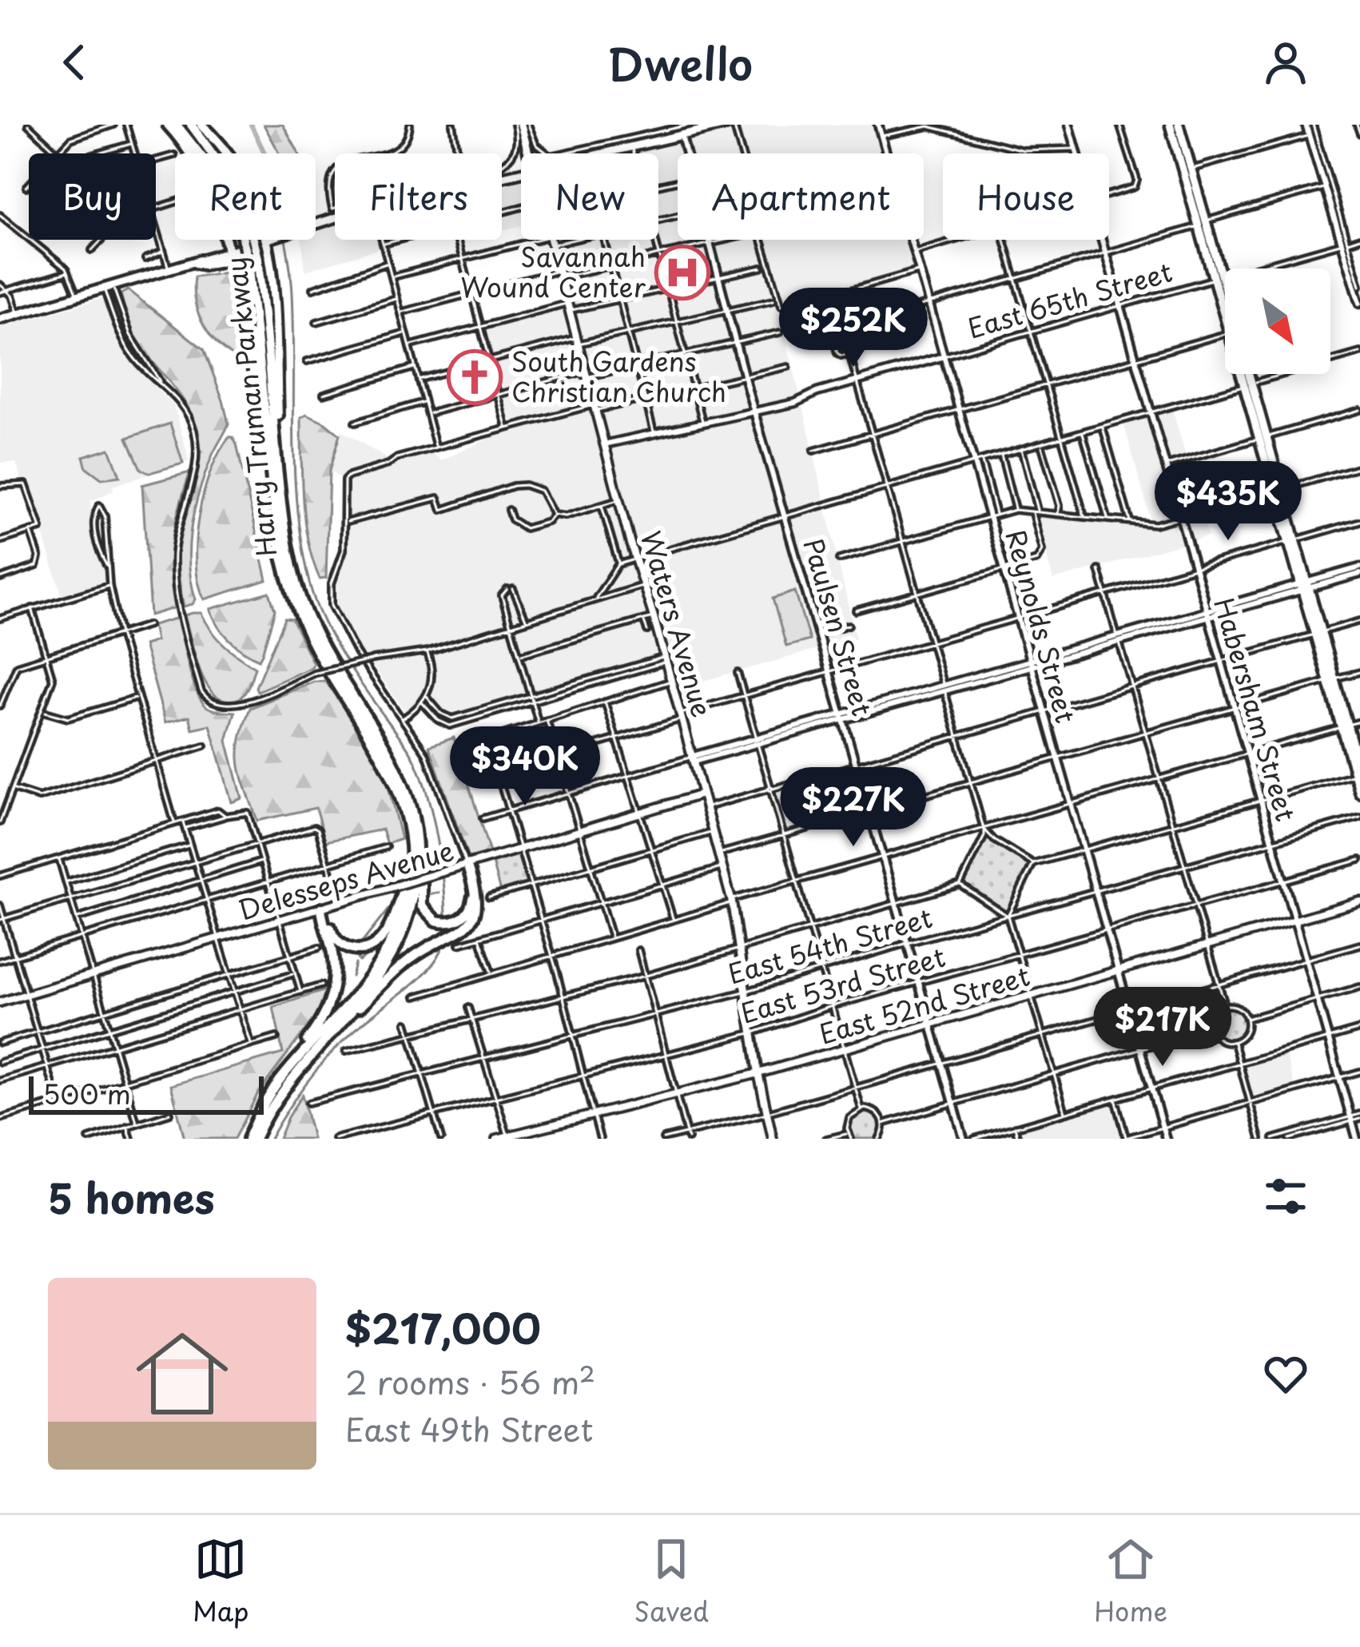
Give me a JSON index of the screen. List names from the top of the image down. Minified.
{"streets":{"highway":["Harry Truman Parkway"],"main road":["Waters Avenue","Delesseps Avenue","East 52nd Street"],"street":["East 65th Street","Reynolds Street","Paulsen Street","Habersham Street","East 54th Street","East 53rd Street"]},"crossings":[["East 65th Street","Waters Avenue"],["East 65th Street","Reynolds Street"],["East 65th Street","Paulsen Street"],["East 65th Street","Habersham Street"],["Waters Avenue","Delesseps Avenue"],["Waters Avenue","East 54th Street"],["Waters Avenue","East 53rd Street"],["Waters Avenue","East 52nd Street"],["Reynolds Street","East 54th Street"],["Reynolds Street","East 53rd Street"],["Reynolds Street","East 52nd Street"],["Paulsen Street","East 54th Street"],["Paulsen Street","East 53rd Street"],["Paulsen Street","East 52nd Street"],["Habersham Street","East 54th Street"],["Habersham Street","East 53rd Street"],["Habersham Street","East 52nd Street"]],"places":{"hospital":["Savannah Wound Center"],"church":["South Gardens Christian Church"]},"scale_bar":"500 m","north":"bottom right","page":{"header":"Dwello","chip":["Buy","Rent","Filters","New","Apartment","House"],"price":["$252K","$435K","$340K","$227K","$217K"],"scale":"500 m","heading":"5 homes","list":[{"name":"$217,000","note":"2 rooms · 56 m² · East 49th Street"}],"tabs":["Map","Saved","Home"]}}
